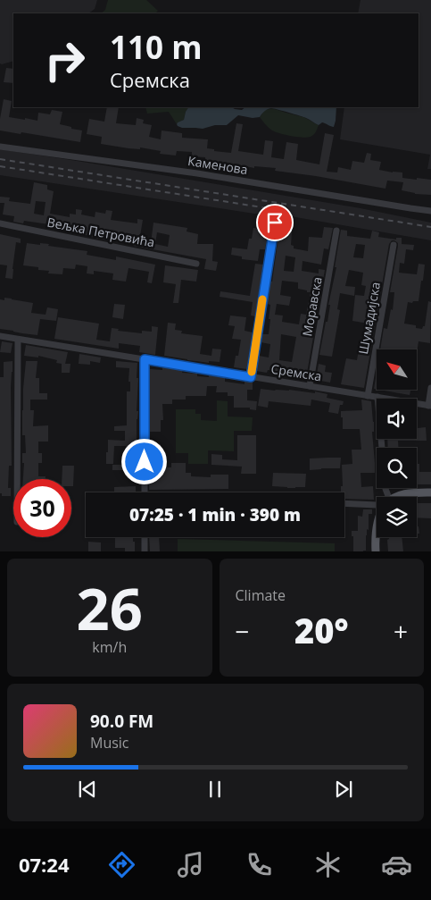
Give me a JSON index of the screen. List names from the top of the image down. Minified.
{"streets":{"street":["Каменова","Вељка Петровића","Моравска","Шумадијска","Сремска"]},"crossings":[["Моравска","Сремска"],["Шумадијска","Сремска"]],"north":"top left","page":{"turn":["110 m","Сремска"],"limit":"30","trip":"07:25 · 1 min · 390 m","tile":[["26","km/h"],"Climate"],"heat":["−","20°","+"],"song":["90.0 FM","Music"],"tabs":"07:24"}}
